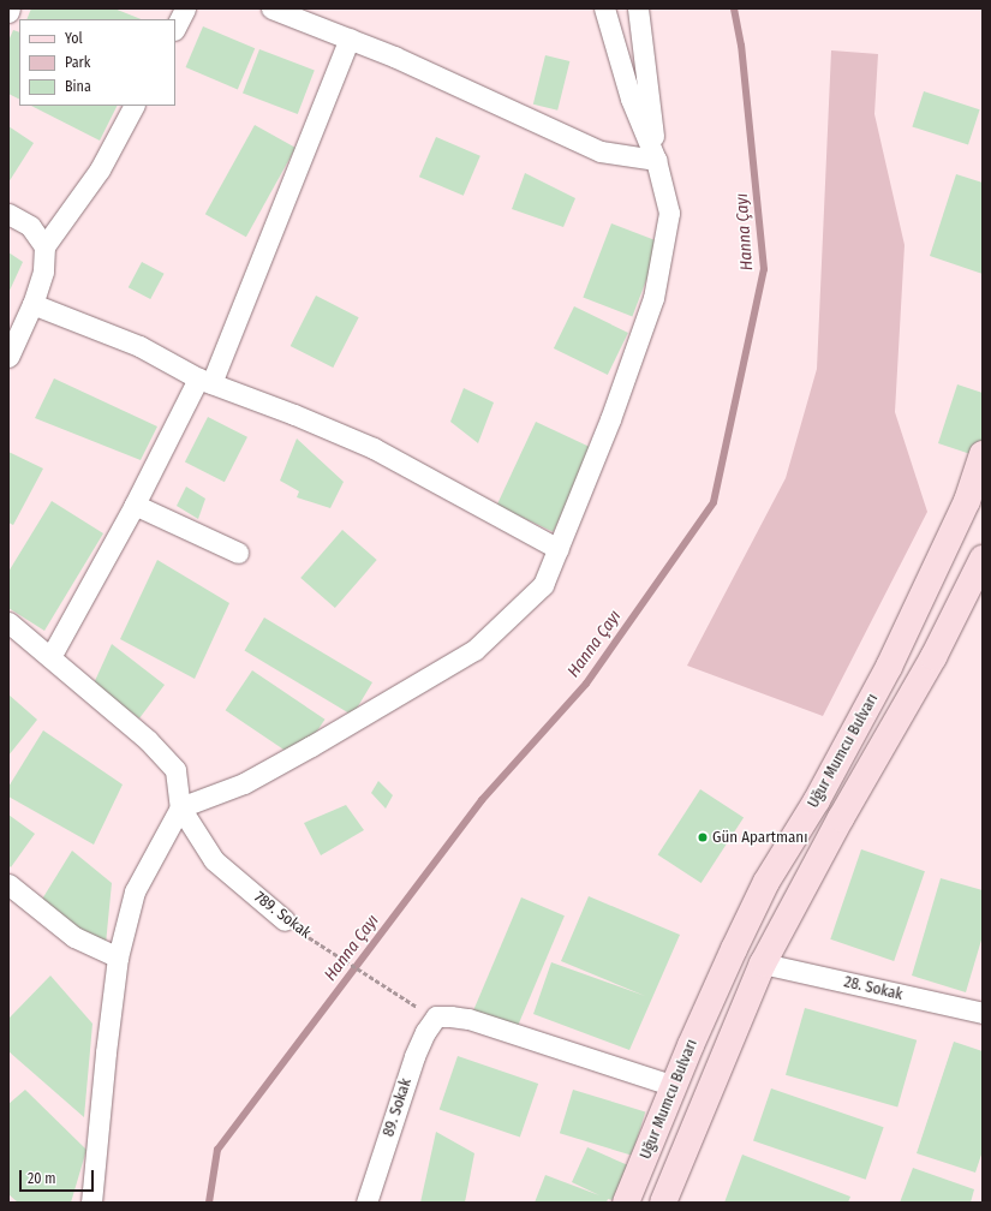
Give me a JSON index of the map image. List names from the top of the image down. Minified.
{"streets":{"main road":["Uğur Mumcu Bulvarı"],"street":["789. Sokak","28. Sokak","89. Sokak"]},"crossings":[["Uğur Mumcu Bulvarı","28. Sokak"],["Uğur Mumcu Bulvarı","89. Sokak"]],"water":["Hanna Çayı"],"places":["Gün Apartmanı"],"legend":["Yol","Park","Bina"],"scale_bar":"20 m"}
